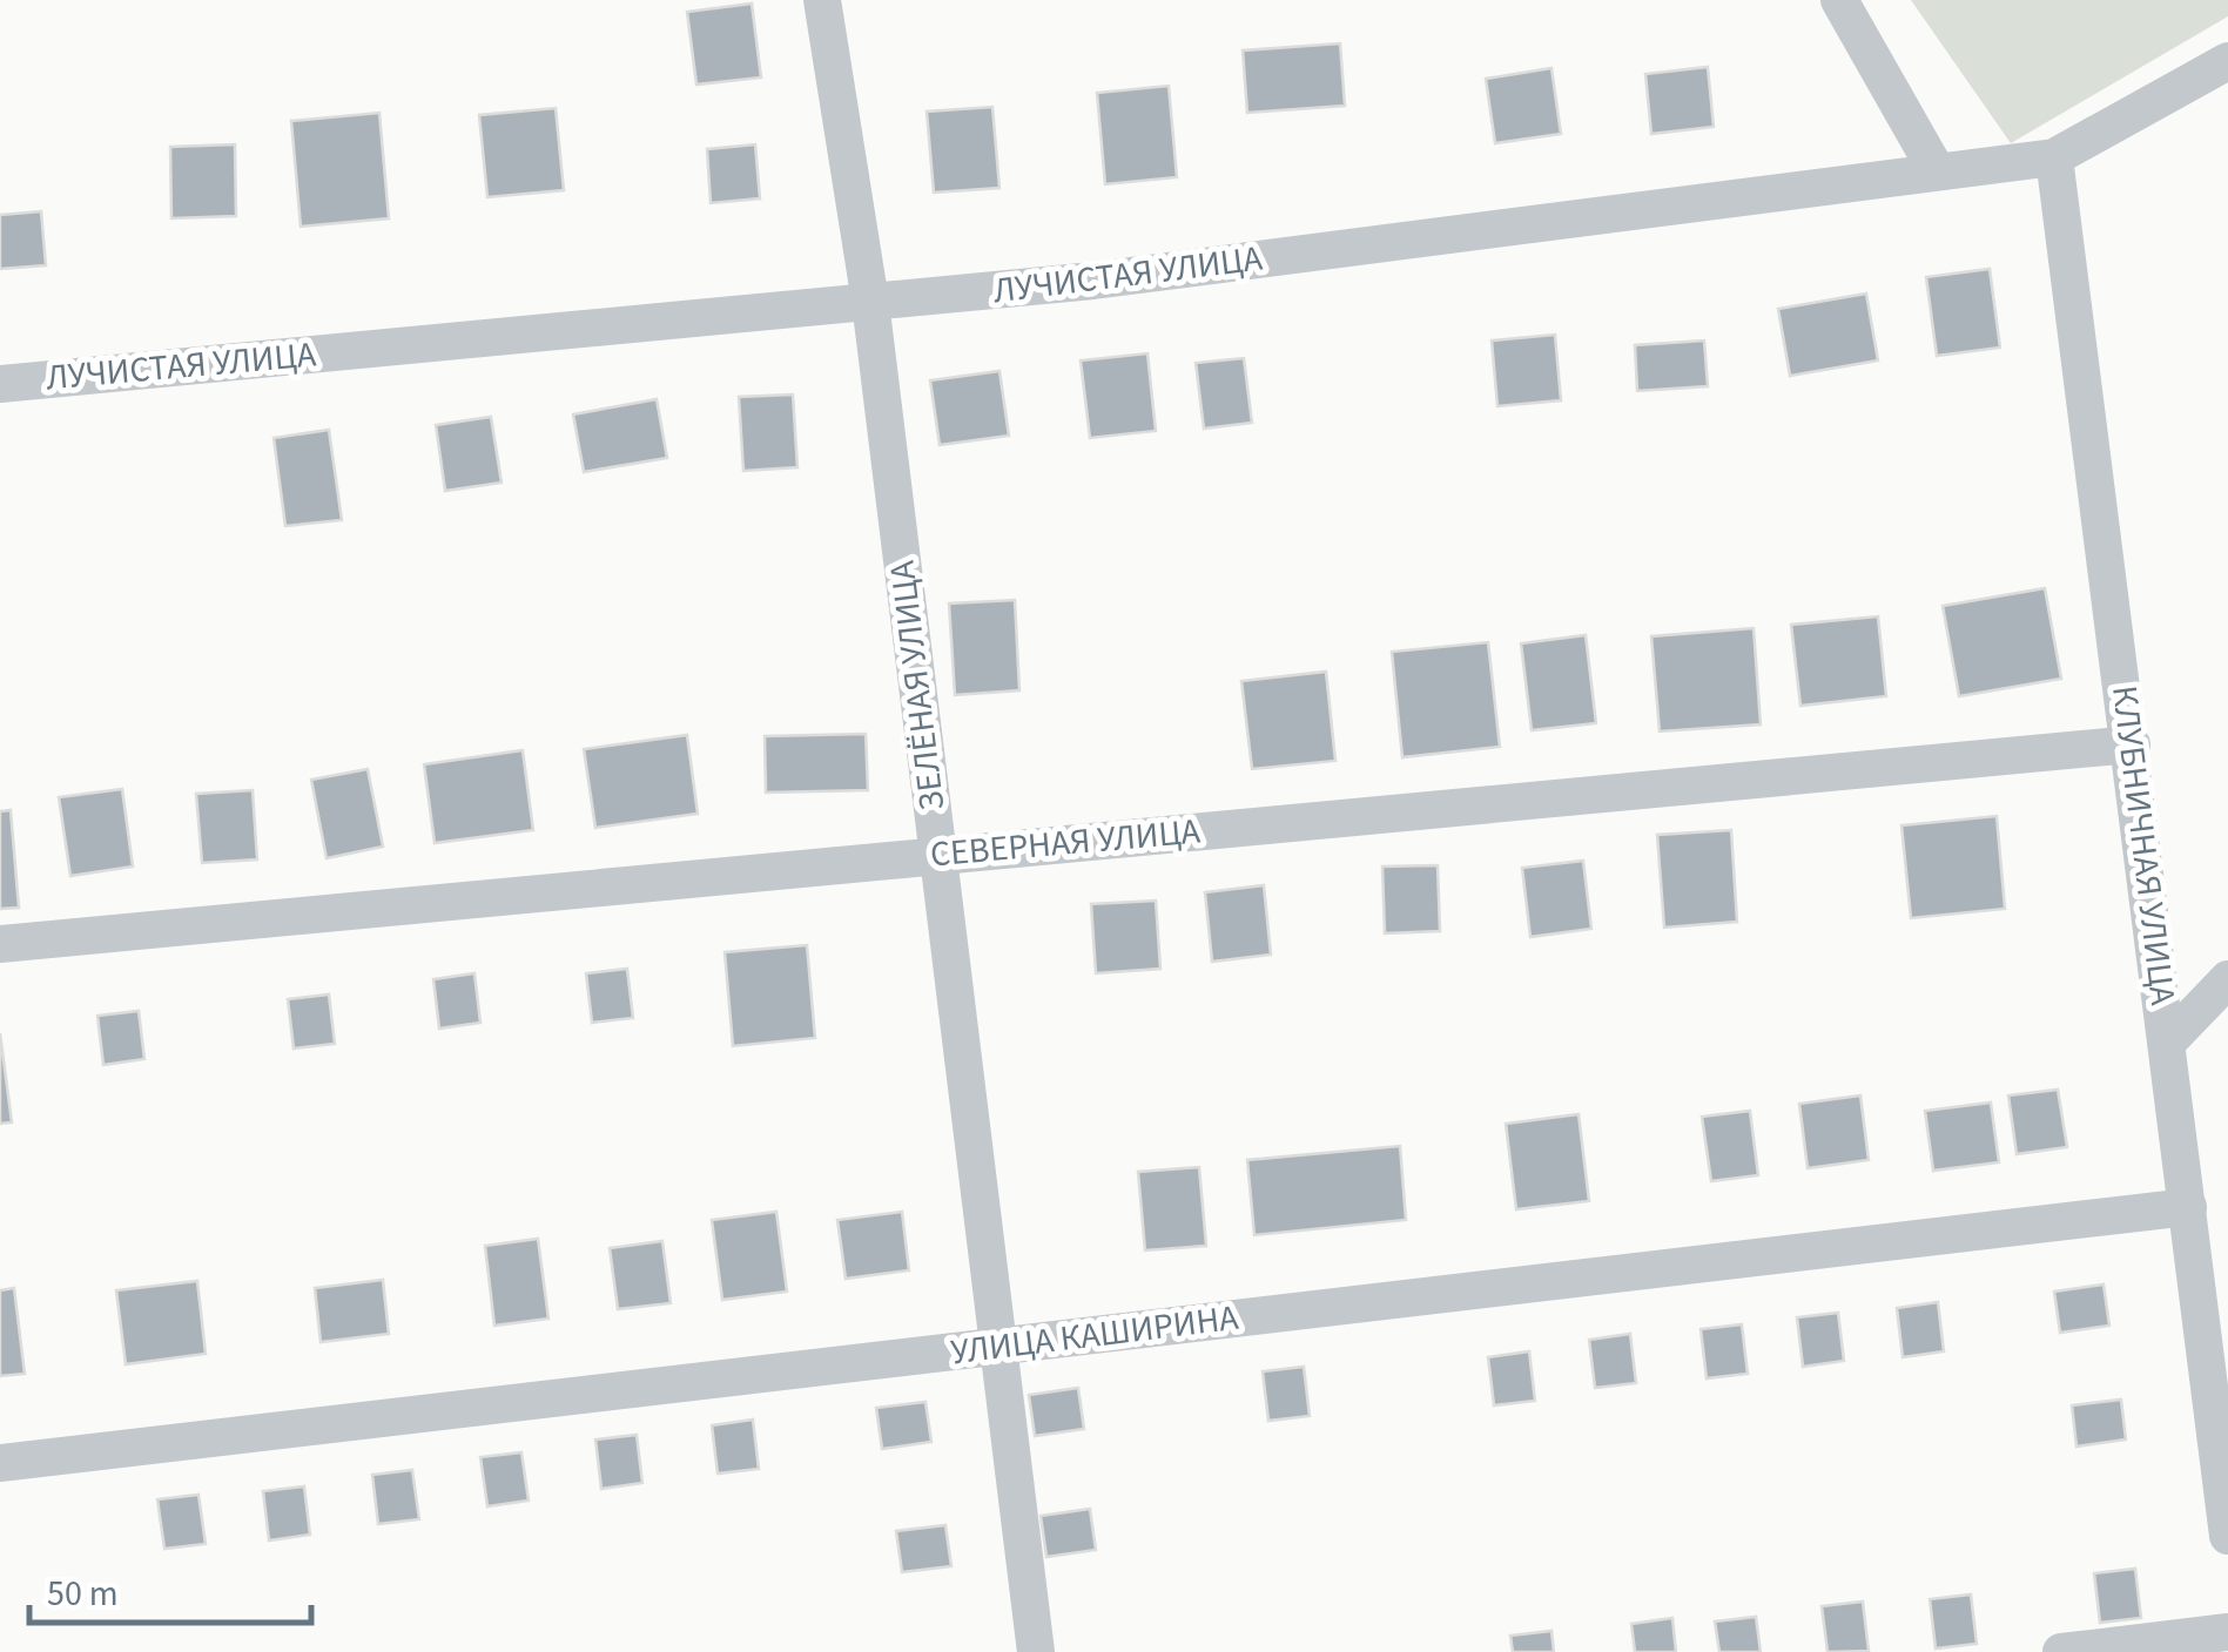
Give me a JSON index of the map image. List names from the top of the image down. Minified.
{"streets":{"street":["ЛУЧИСТАЯ УЛИЦА","ЗЕЛЁНАЯ УЛИЦА","СЕВЕРНАЯ УЛИЦА","КЛУБНИЧНАЯ УЛИЦА","УЛИЦА КАШИРИНА"]},"crossings":[["ЛУЧИСТАЯ УЛИЦА","ЗЕЛЁНАЯ УЛИЦА"],["ЛУЧИСТАЯ УЛИЦА","КЛУБНИЧНАЯ УЛИЦА"],["ЗЕЛЁНАЯ УЛИЦА","СЕВЕРНАЯ УЛИЦА"],["ЗЕЛЁНАЯ УЛИЦА","УЛИЦА КАШИРИНА"],["СЕВЕРНАЯ УЛИЦА","КЛУБНИЧНАЯ УЛИЦА"],["КЛУБНИЧНАЯ УЛИЦА","УЛИЦА КАШИРИНА"]],"scale_bar":"50 m"}
